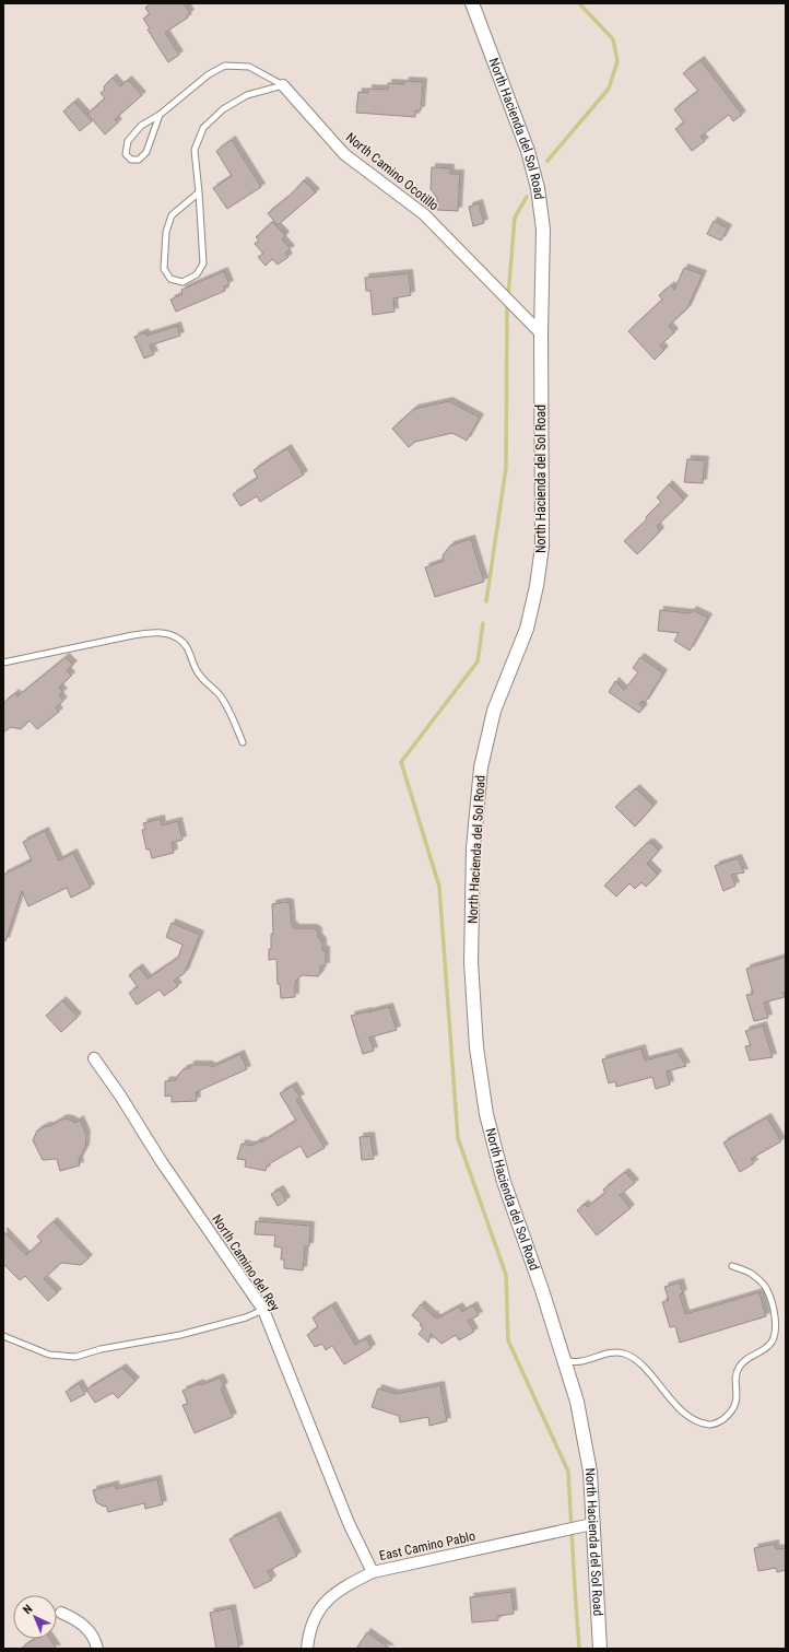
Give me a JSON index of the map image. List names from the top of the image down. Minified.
{"streets":{"street":["North Hacienda del Sol Road","North Camino Ocotillo","North Camino del Rey","East Camino Pablo"]},"crossings":[["North Hacienda del Sol Road","North Camino Ocotillo"],["North Hacienda del Sol Road","East Camino Pablo"],["North Camino del Rey","East Camino Pablo"]],"north":"top left"}
